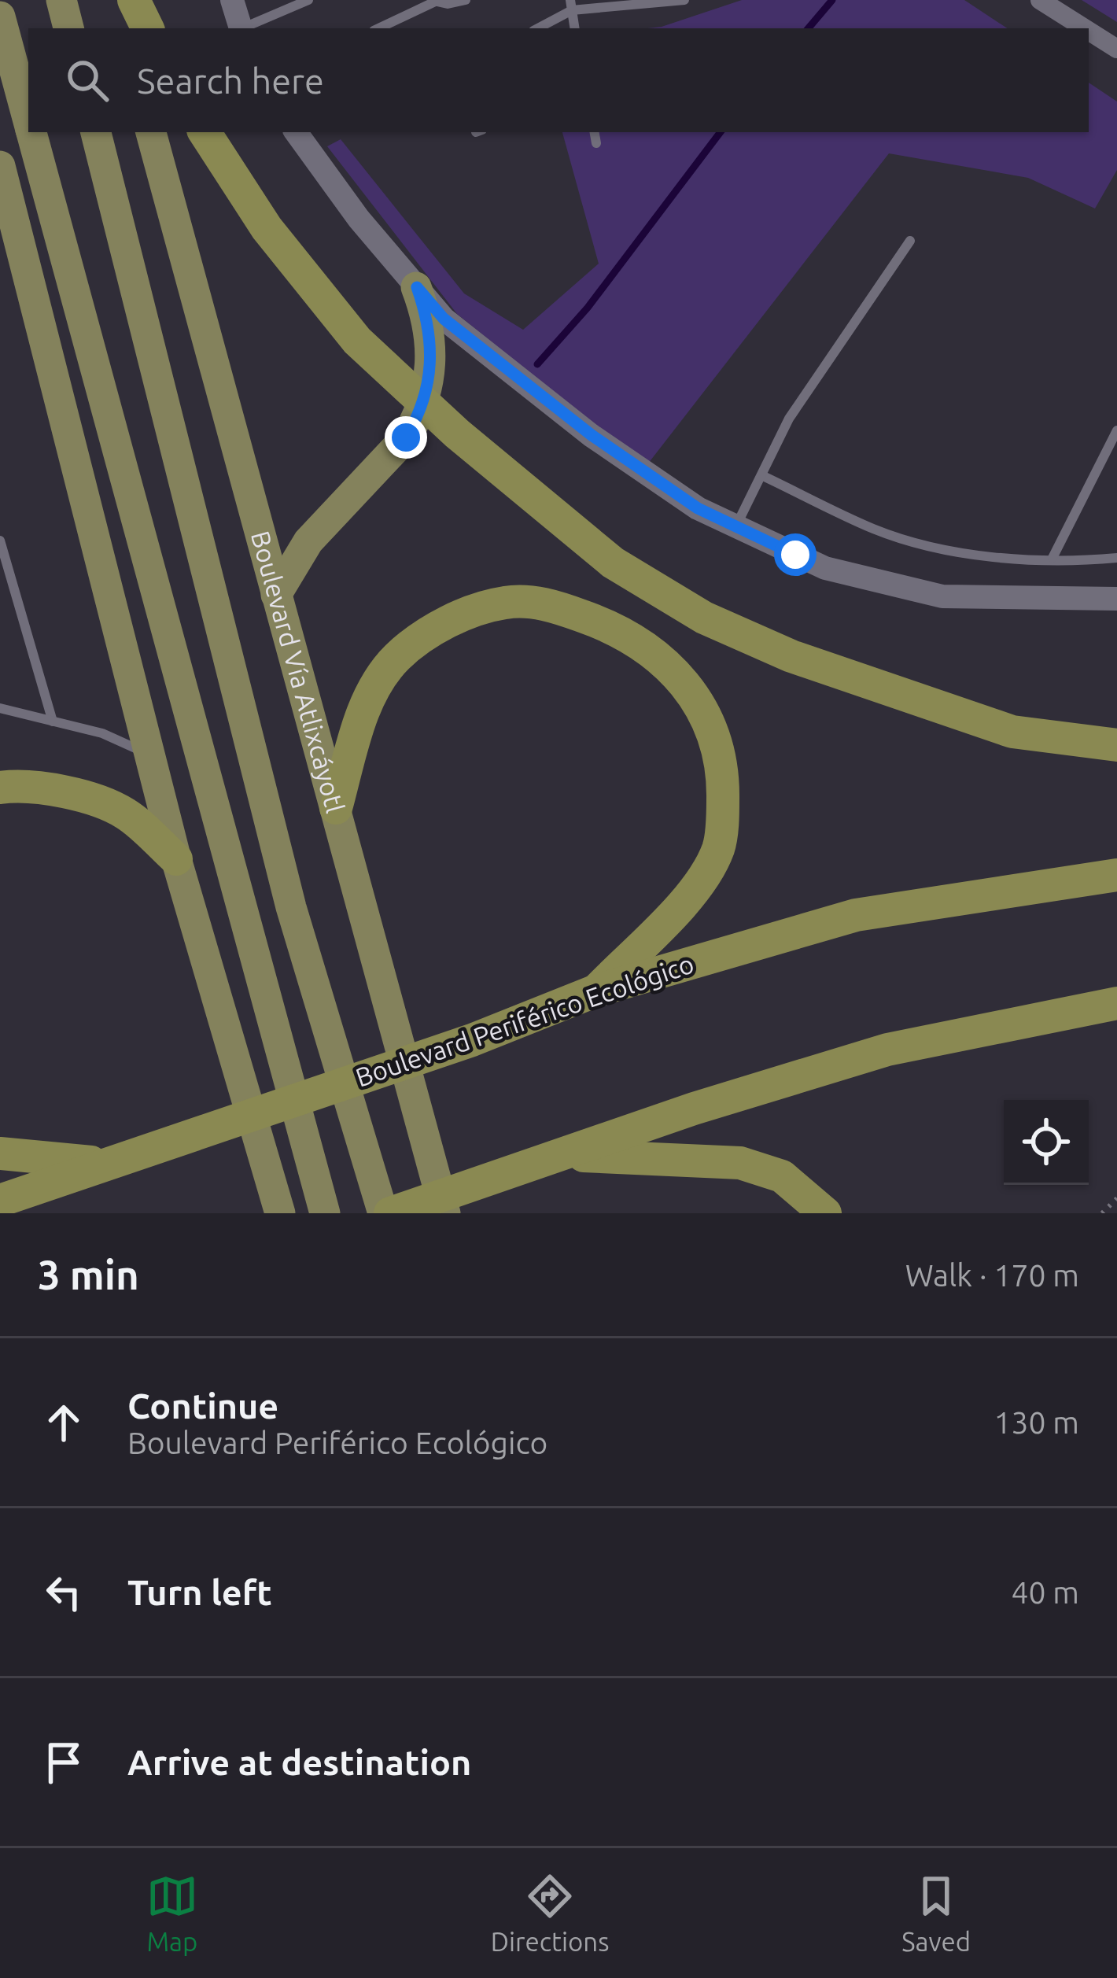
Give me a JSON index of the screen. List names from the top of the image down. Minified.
{"streets":{"highway":["Boulevard Periférico Ecológico"],"main road":["Boulevard Vía Atlixcáyotl"]},"page":{"search":"Search here","heading":["3 min","Walk · 170 m"],"list":[["Continue","Boulevard Periférico Ecológico","130 m"],["Turn left","40 m"],"Arrive at destination"],"nav":["Map","Directions","Saved"]}}
